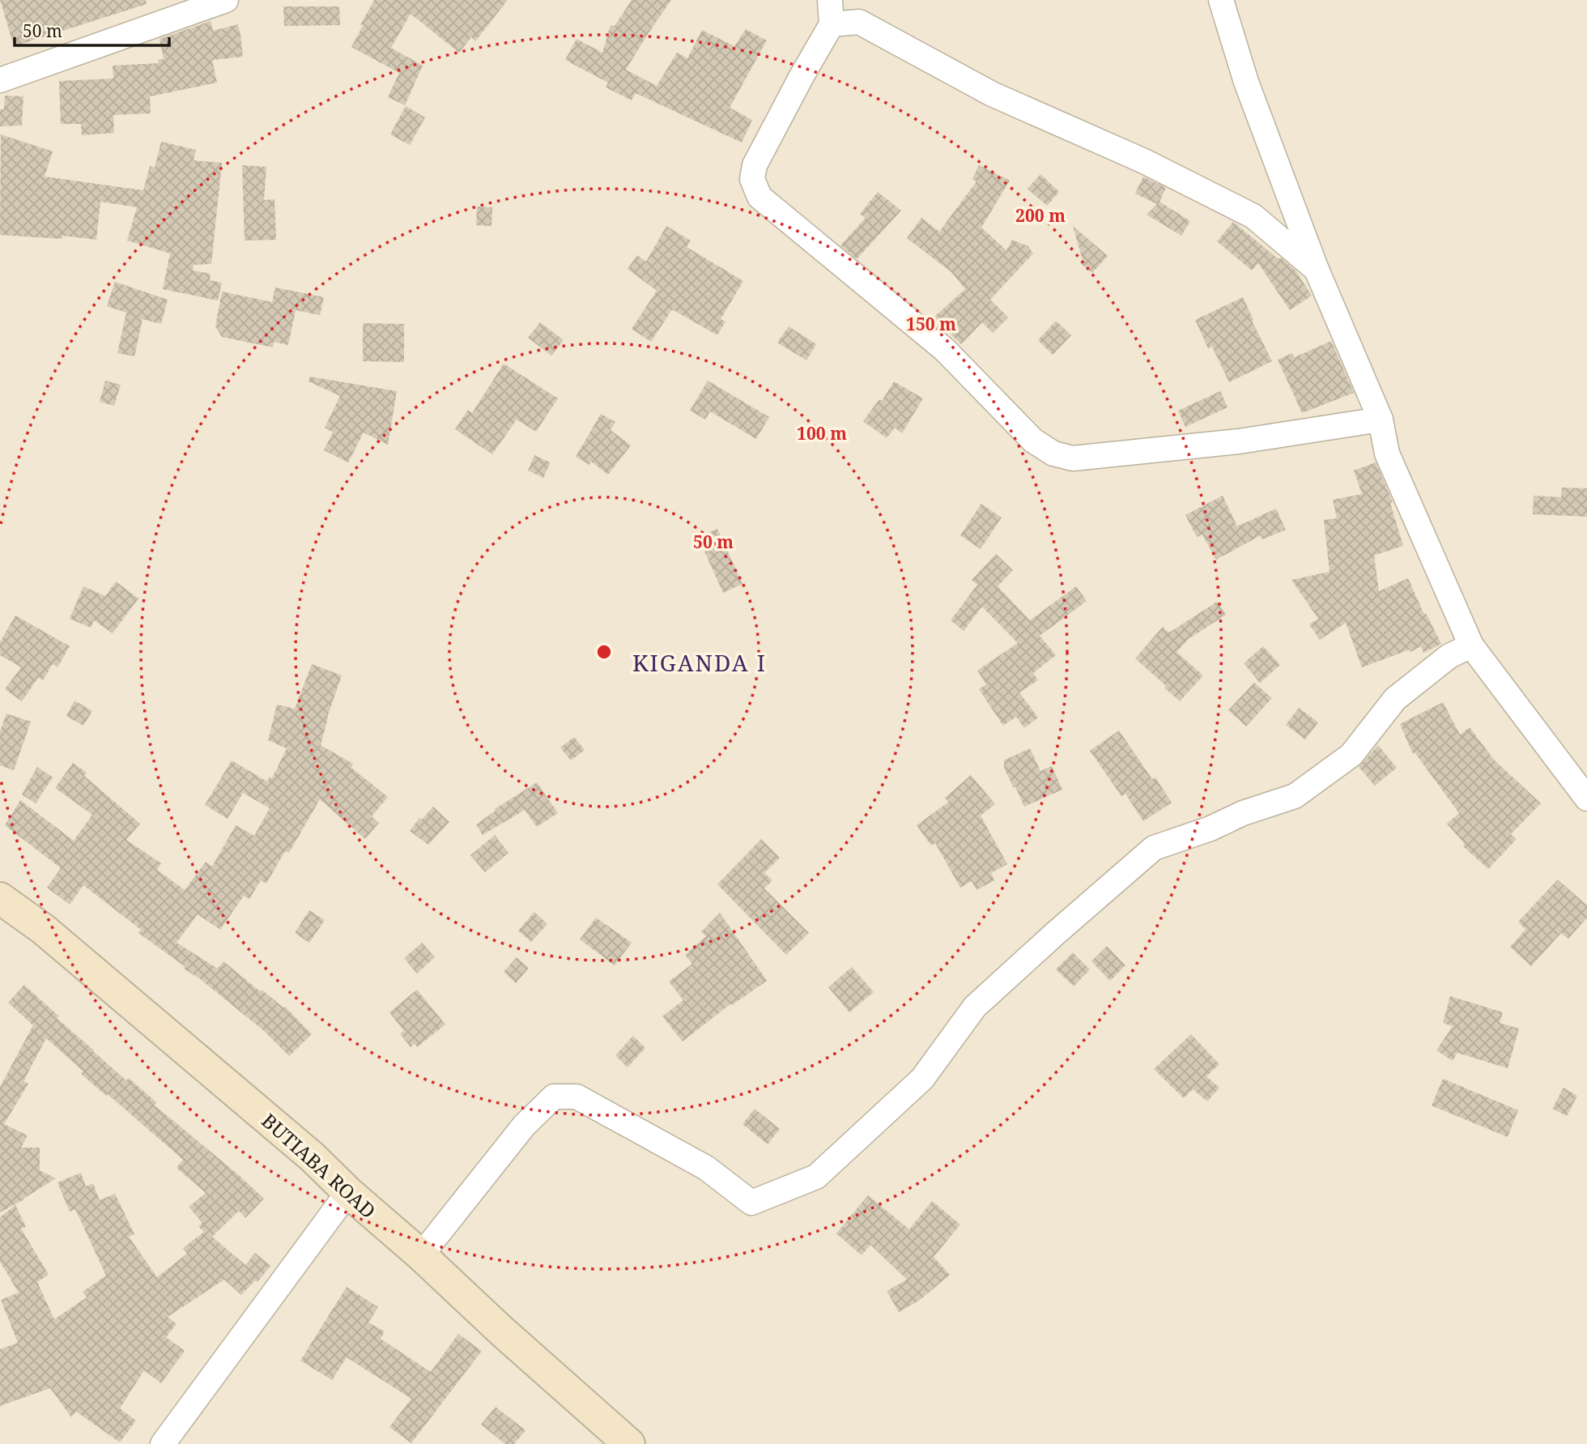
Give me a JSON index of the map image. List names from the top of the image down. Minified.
{"streets":{"main road":["BUTIABA ROAD"]},"districts":["KIGANDA I"],"scale_bar":"50 m","rings":["200 m","150 m","100 m","50 m"]}
